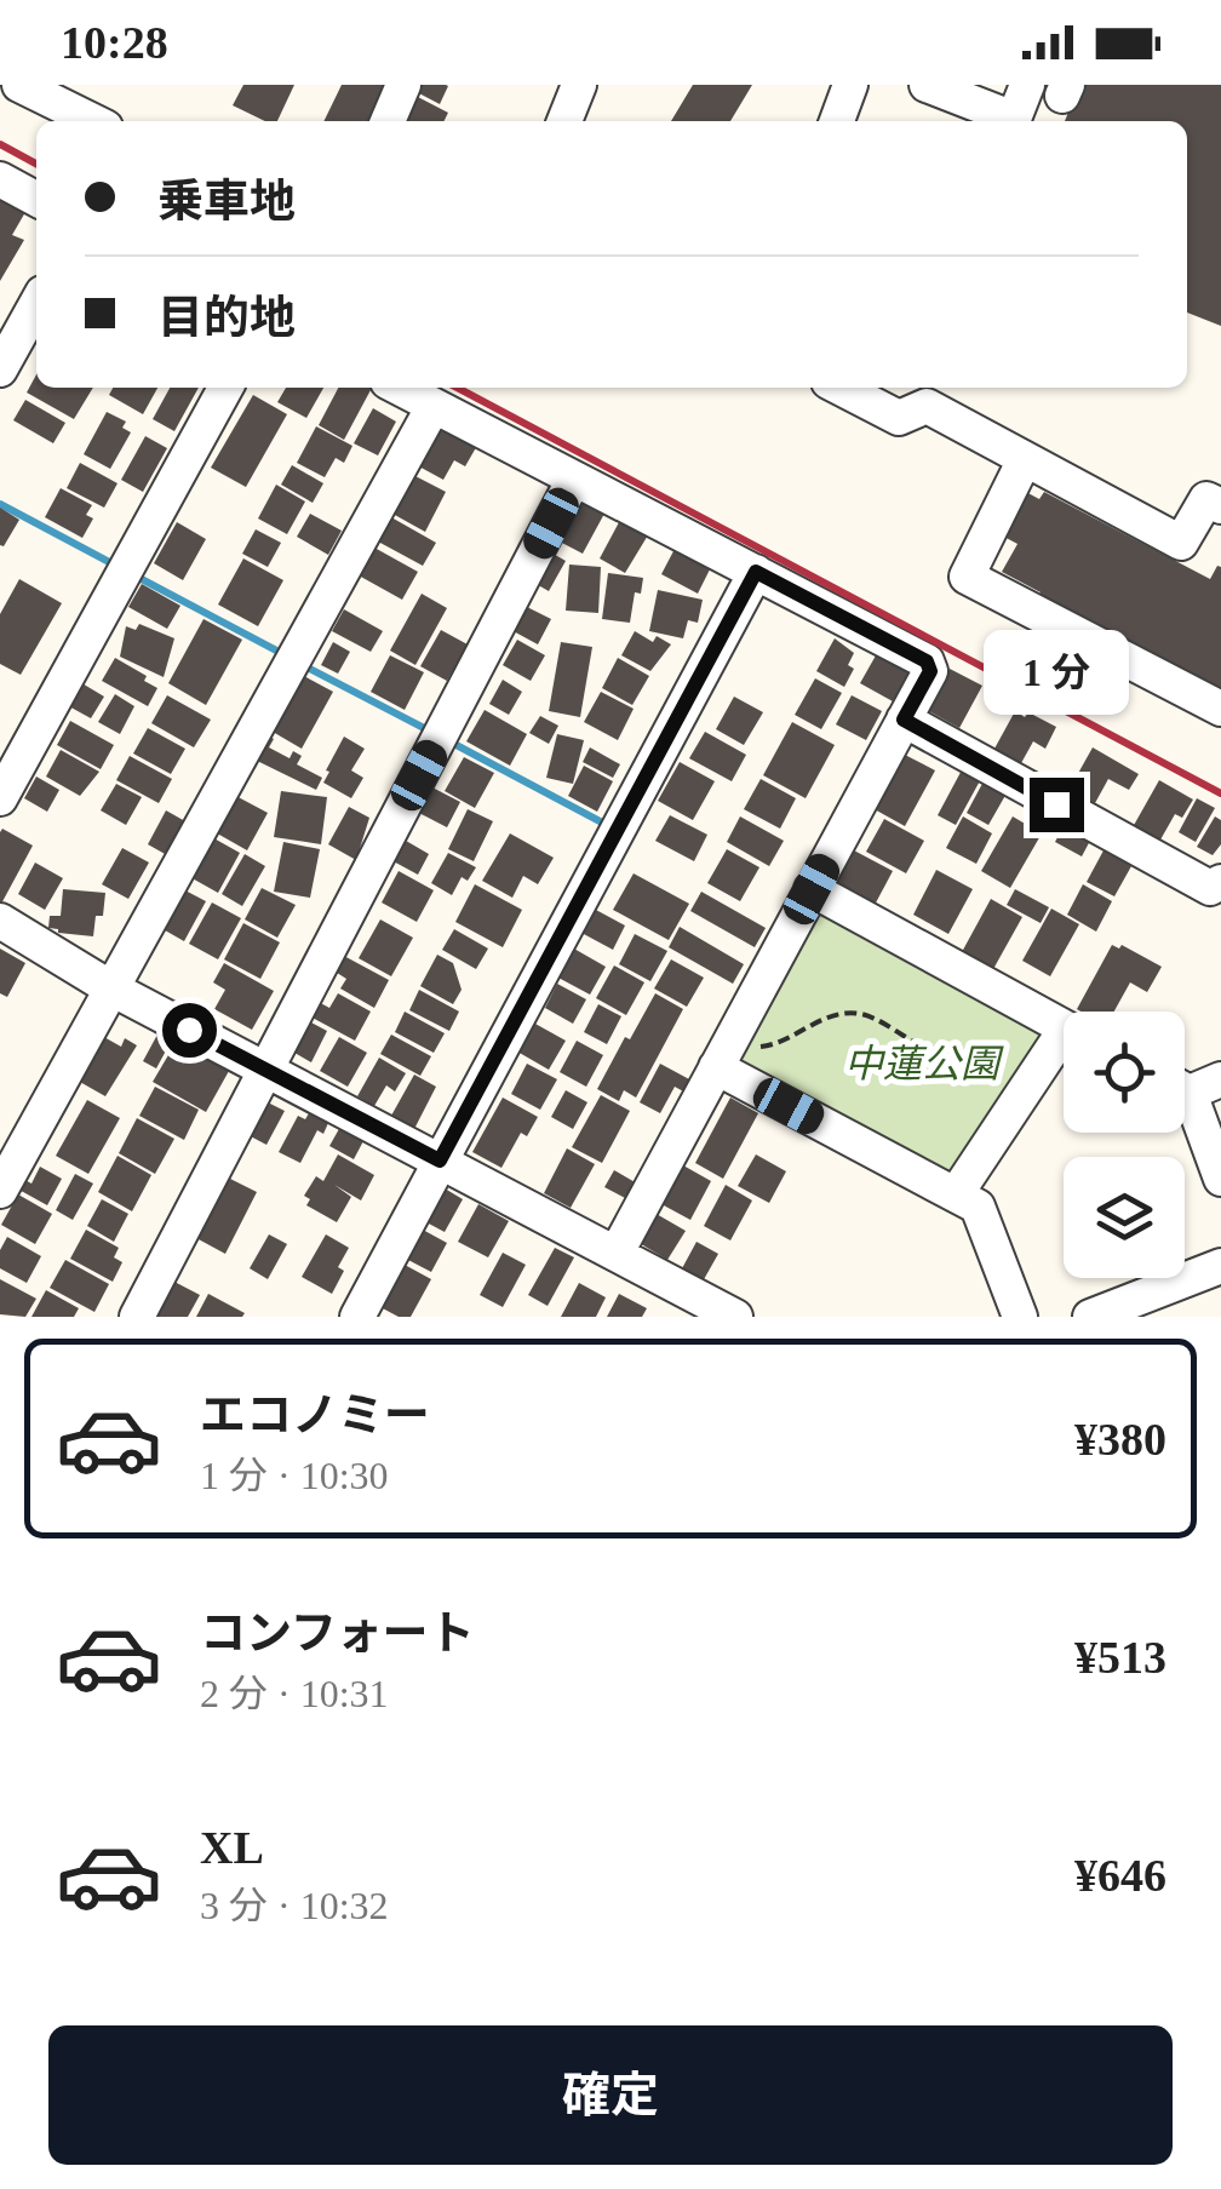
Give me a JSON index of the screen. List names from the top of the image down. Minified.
{"parks":["中蓮公園"],"page":{"status":"10:28","banner":["乗車地","目的地"],"bubble":"1 分","list":[{"name":"エコノミー","note":"1 分 · 10:30","value":"¥380"},{"name":"コンフォート","note":"2 分 · 10:31","value":"¥513"},{"name":"XL","note":"3 分 · 10:32","value":"¥646"}],"buttons":"確定"}}
